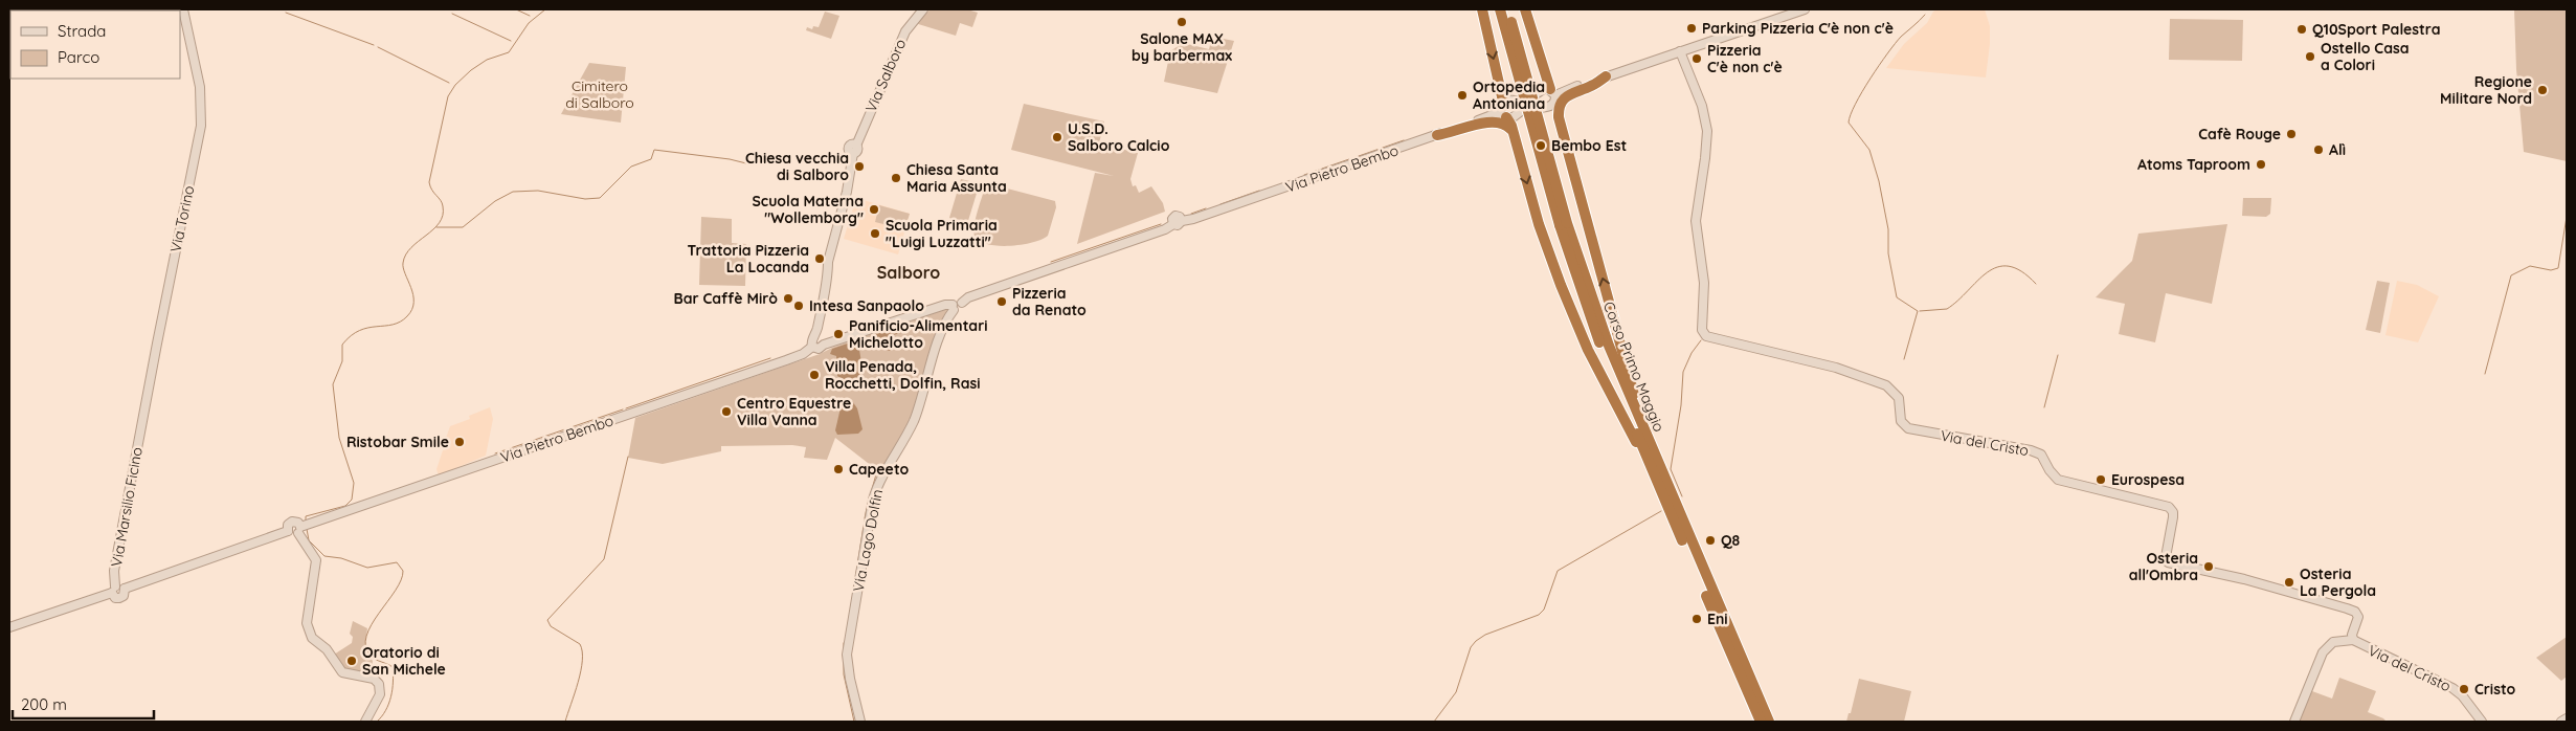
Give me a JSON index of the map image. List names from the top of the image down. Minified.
{"streets":{"highway":["Corso Primo Maggio"],"street":["Via Salboro","Via Pietro Bembo","Via Torino","Via del Cristo","Via Marsilio Ficino","Via Lago Dolfin"]},"crossings":[["Via Salboro","Via Pietro Bembo"],["Via Pietro Bembo","Via del Cristo"],["Via Pietro Bembo","Via Lago Dolfin"],["Via Torino","Via Marsilio Ficino"]],"districts":["Salboro"],"parks":["Cimitero di Salboro"],"places":["Salone MAX by barbermax","Parking Pizzeria C'è non c'è","Q10Sport Palestra","Ostello Casa a Colori","Pizzeria C'è non c'è","Regione Militare Nord","Ortopedia Antoniana","Cafè Rouge","U.S.D. Salboro Calcio","Bembo Est","Alì","Atoms Taproom","Chiesa vecchia di Salboro","Chiesa Santa Maria Assunta","Scuola Materna \"Wollemborg\"","Scuola Primaria \"Luigi Luzzatti\"","Trattoria Pizzeria La Locanda","Bar Caffè Mirò","Pizzeria da Renato","Intesa Sanpaolo","Panificio-Alimentari Michelotto","Villa Penada, Rocchetti, Dolfin, Rasi","Centro Equestre Villa Vanna","Ristobar Smile","Capeeto","Eurospesa","Q8","Osteria all'Ombra","Osteria La Pergola","Eni","Oratorio di San Michele","Cristo"],"legend":["Strada","Parco"],"scale_bar":"200 m"}
